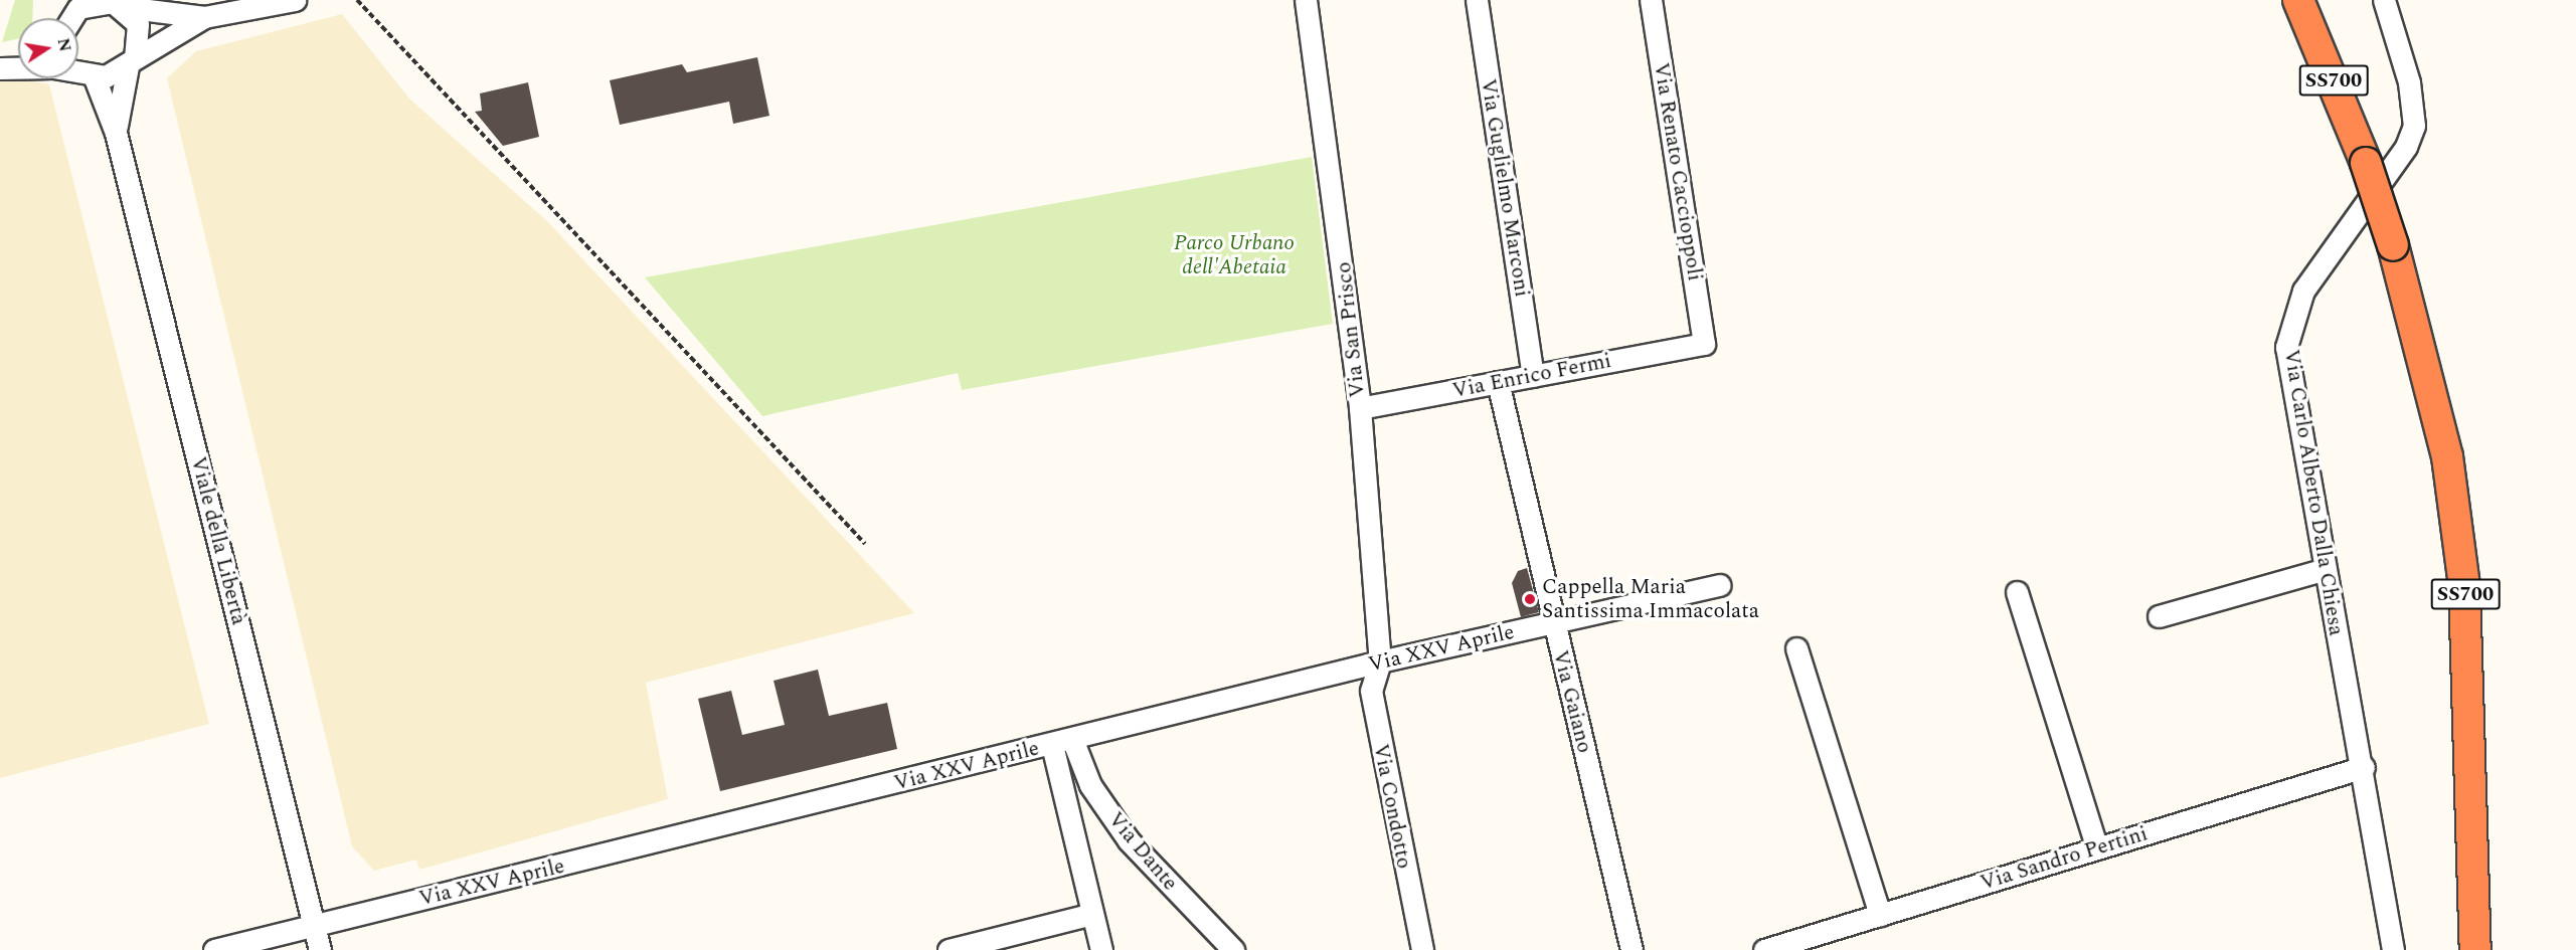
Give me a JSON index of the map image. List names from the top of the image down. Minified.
{"streets":{"highway":["SS700"],"street":["Via Renato Caccioppoli","Via Guglielmo Marconi","Via San Prisco","Via Enrico Fermi","Via Carlo Alberto Dalla Chiesa","Viale della Libertà","Via XXV Aprile","Via Gaiano","Via Condotto","Via Dante","Via Sandro Pertini"]},"crossings":[["Via Renato Caccioppoli","Via Enrico Fermi"],["Via Guglielmo Marconi","Via Enrico Fermi"],["Via San Prisco","Via Enrico Fermi"],["Via San Prisco","Via XXV Aprile"],["Via San Prisco","Via Condotto"],["Via Enrico Fermi","Via Gaiano"],["Via Carlo Alberto Dalla Chiesa","Via Sandro Pertini"],["Viale della Libertà","Via XXV Aprile"],["Via XXV Aprile","Via Gaiano"],["Via XXV Aprile","Via Condotto"],["Via XXV Aprile","Via Dante"]],"parks":["Parco Urbano dell'Abetaia"],"places":["Cappella Maria Santissima Immacolata"],"north":"right"}
